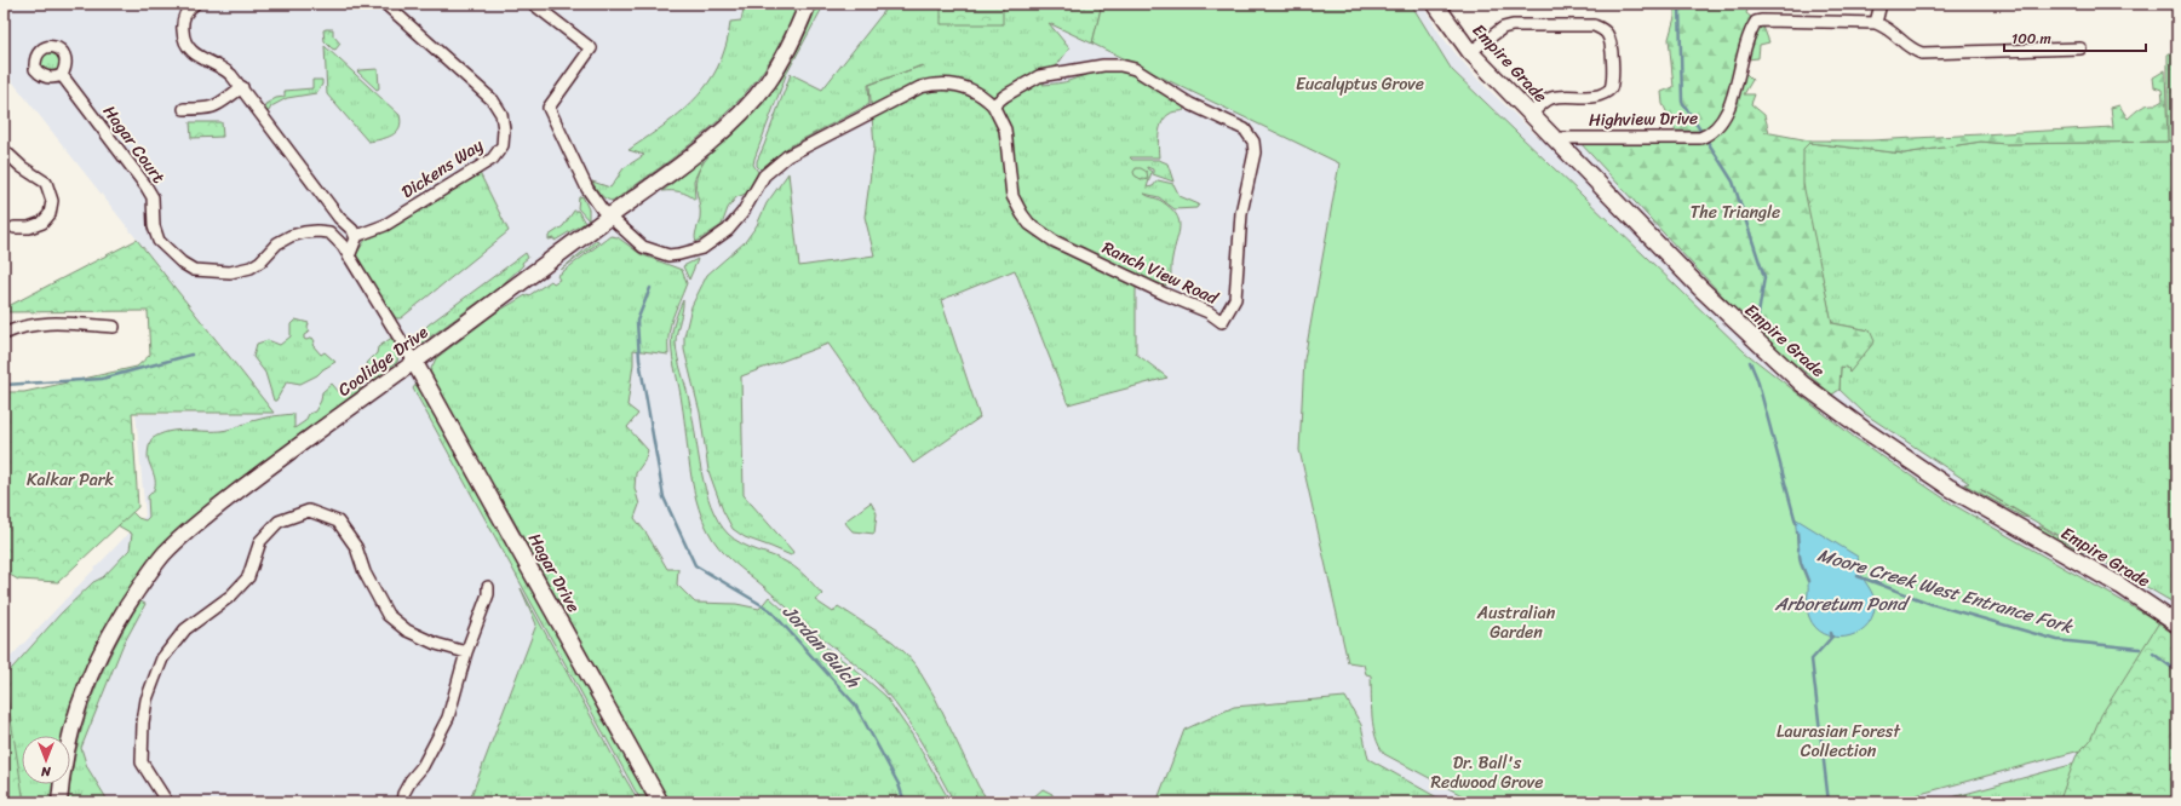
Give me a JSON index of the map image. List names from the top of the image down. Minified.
{"streets":{"main road":["Empire Grade","Coolidge Drive","Hagar Drive"],"street":["Highview Drive","Hagar Court","Dickens Way","Ranch View Road"]},"crossings":[["Empire Grade","Highview Drive"],["Hagar Court","Coolidge Drive"],["Hagar Court","Hagar Drive"],["Ranch View Road","Coolidge Drive"],["Coolidge Drive","Hagar Drive"]],"water":["Moore Creek West Entrance Fork","Arboretum Pond","Jordan Gulch"],"parks":["Eucalyptus Grove","The Triangle","Kalkar Park","Australian Garden","Laurasian Forest Collection","Dr. Ball's Redwood Grove"],"scale_bar":"100 m","north":"bottom"}
